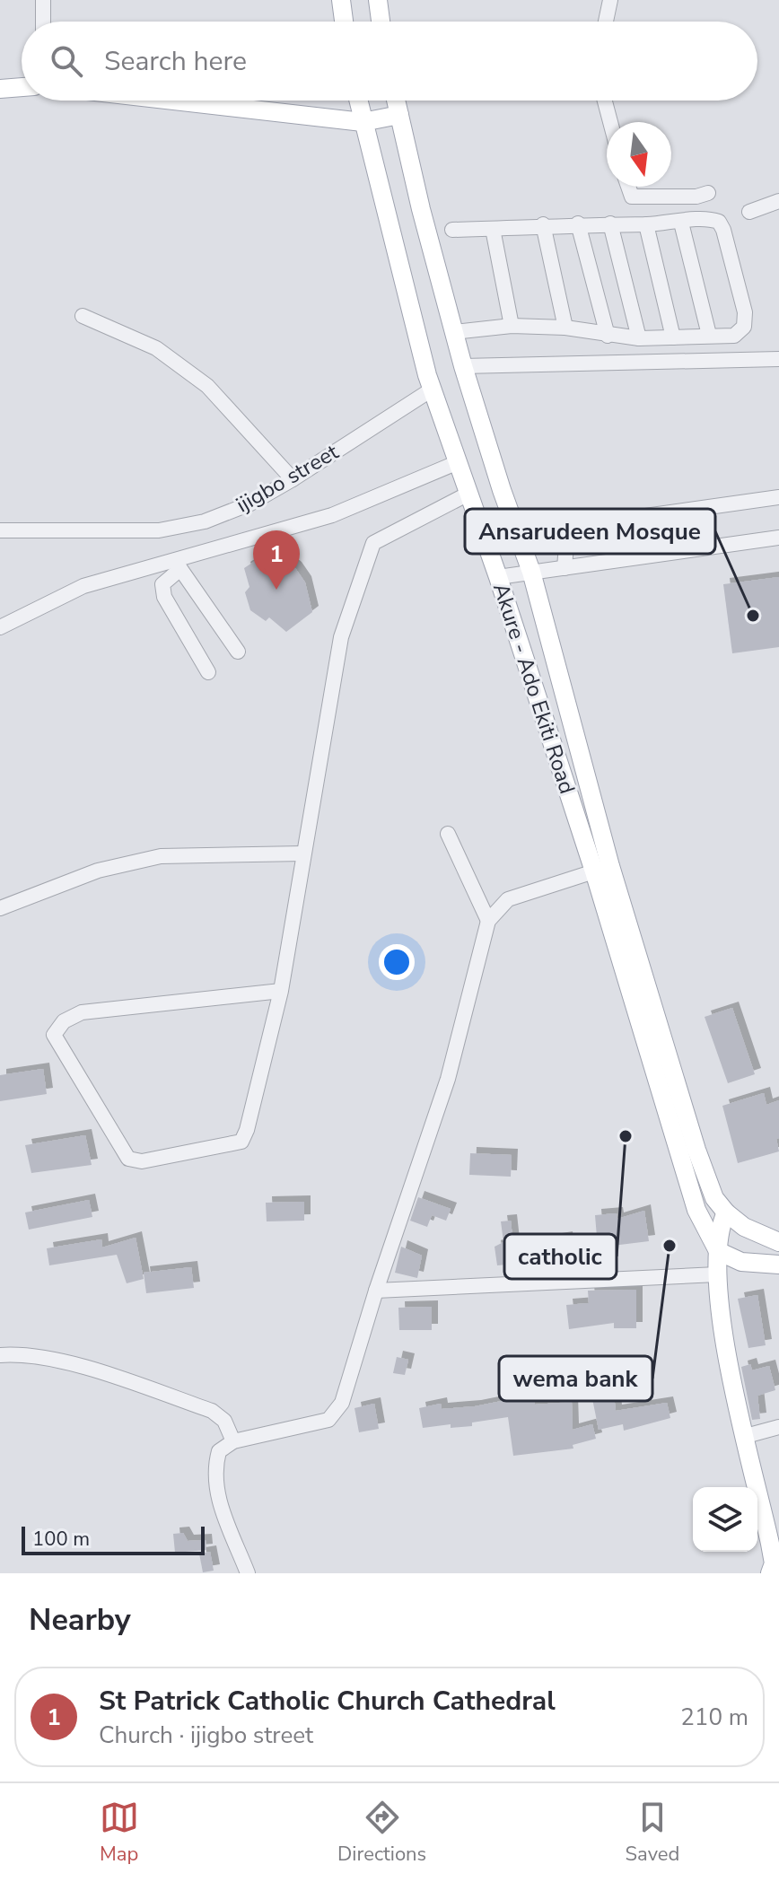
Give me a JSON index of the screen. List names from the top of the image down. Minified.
{"streets":{"main road":["Akure - Ado Ekiti Road"],"street":["ijigbo street"]},"crossings":[["ijigbo street","Akure - Ado Ekiti Road"]],"places":["Ansarudeen Mosque","catholic","wema bank"],"scale_bar":"100 m","north":"bottom","page":{"search":"Search here","pins":"1","scale":"100 m","heading":"Nearby","list":[{"mark":"1","name":"St Patrick Catholic Church Cathedral","note":"Church · ijigbo street","value":"210 m"}],"nav":["Map","Directions","Saved"]}}
